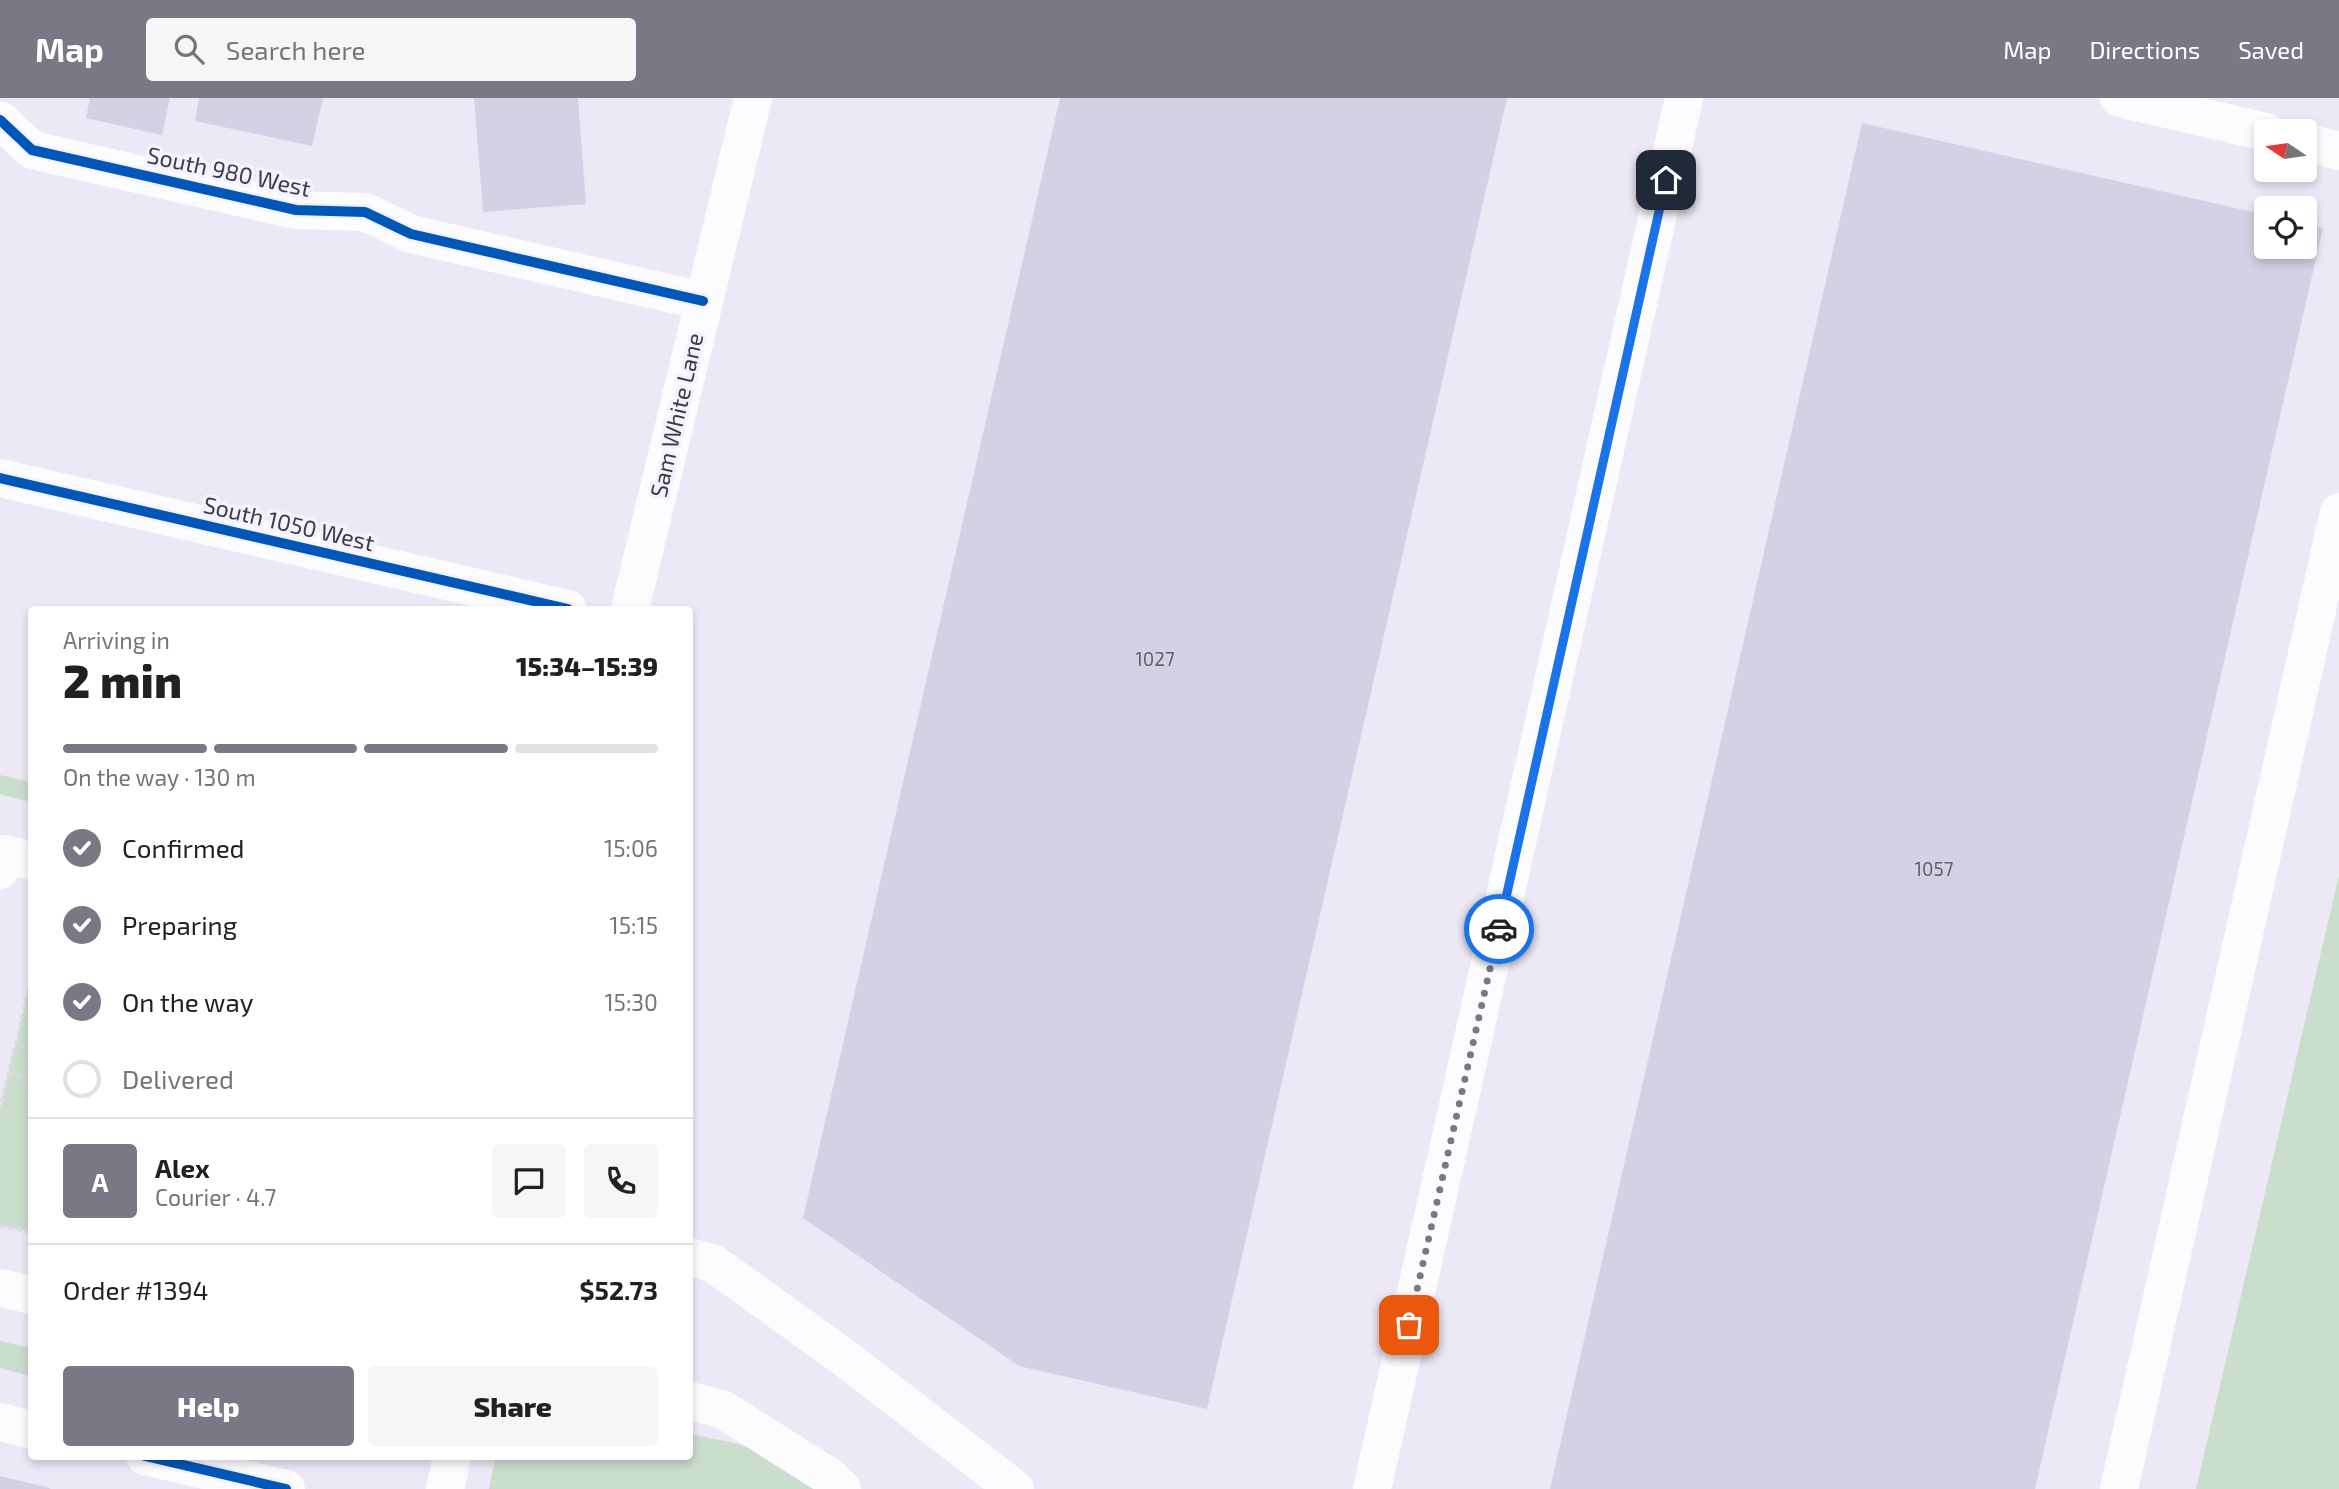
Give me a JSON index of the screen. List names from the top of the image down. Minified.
{"streets":{"street":["South 980 West","Sam White Lane","South 1050 West"]},"crossings":[["South 980 West","Sam White Lane"]],"house_numbers":["1027","1057"],"north":"left","page":{"header":"Map","search":"Search here","nav":["Map","Directions","Saved"],"heading":["2 min","Arriving in","15:34–15:39"],"panel":["Alex","Courier · 4.7","Order #1394","$52.73"],"bar":"On the way · 130 m","list":[["Confirmed","15:06"],["Preparing","15:15"],["On the way","15:30"],"Delivered"],"round":"A","buttons":["Help","Share"]}}
